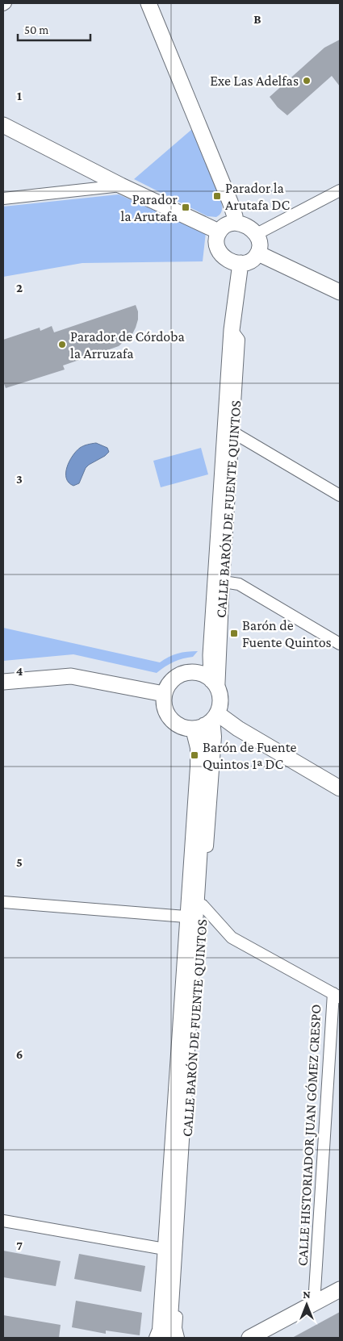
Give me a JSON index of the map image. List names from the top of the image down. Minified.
{"streets":{"street":["CALLE BARÓN DE FUENTE QUINTOS","CALLE HISTORIADOR JUAN GÓMEZ CRESPO"]},"places":{"other":["Exe Las Adelfas","Parador de Córdoba la Arruzafa"],"transit":["Parador la Arutafa DC","Parador la Arutafa","Barón de Fuente Quintos","Barón de Fuente Quintos 1ª DC"]},"scale_bar":"50 m","north":"top","grid":{"columns":["B"],"rows":["1","2","3","4","5","6","7"]}}
